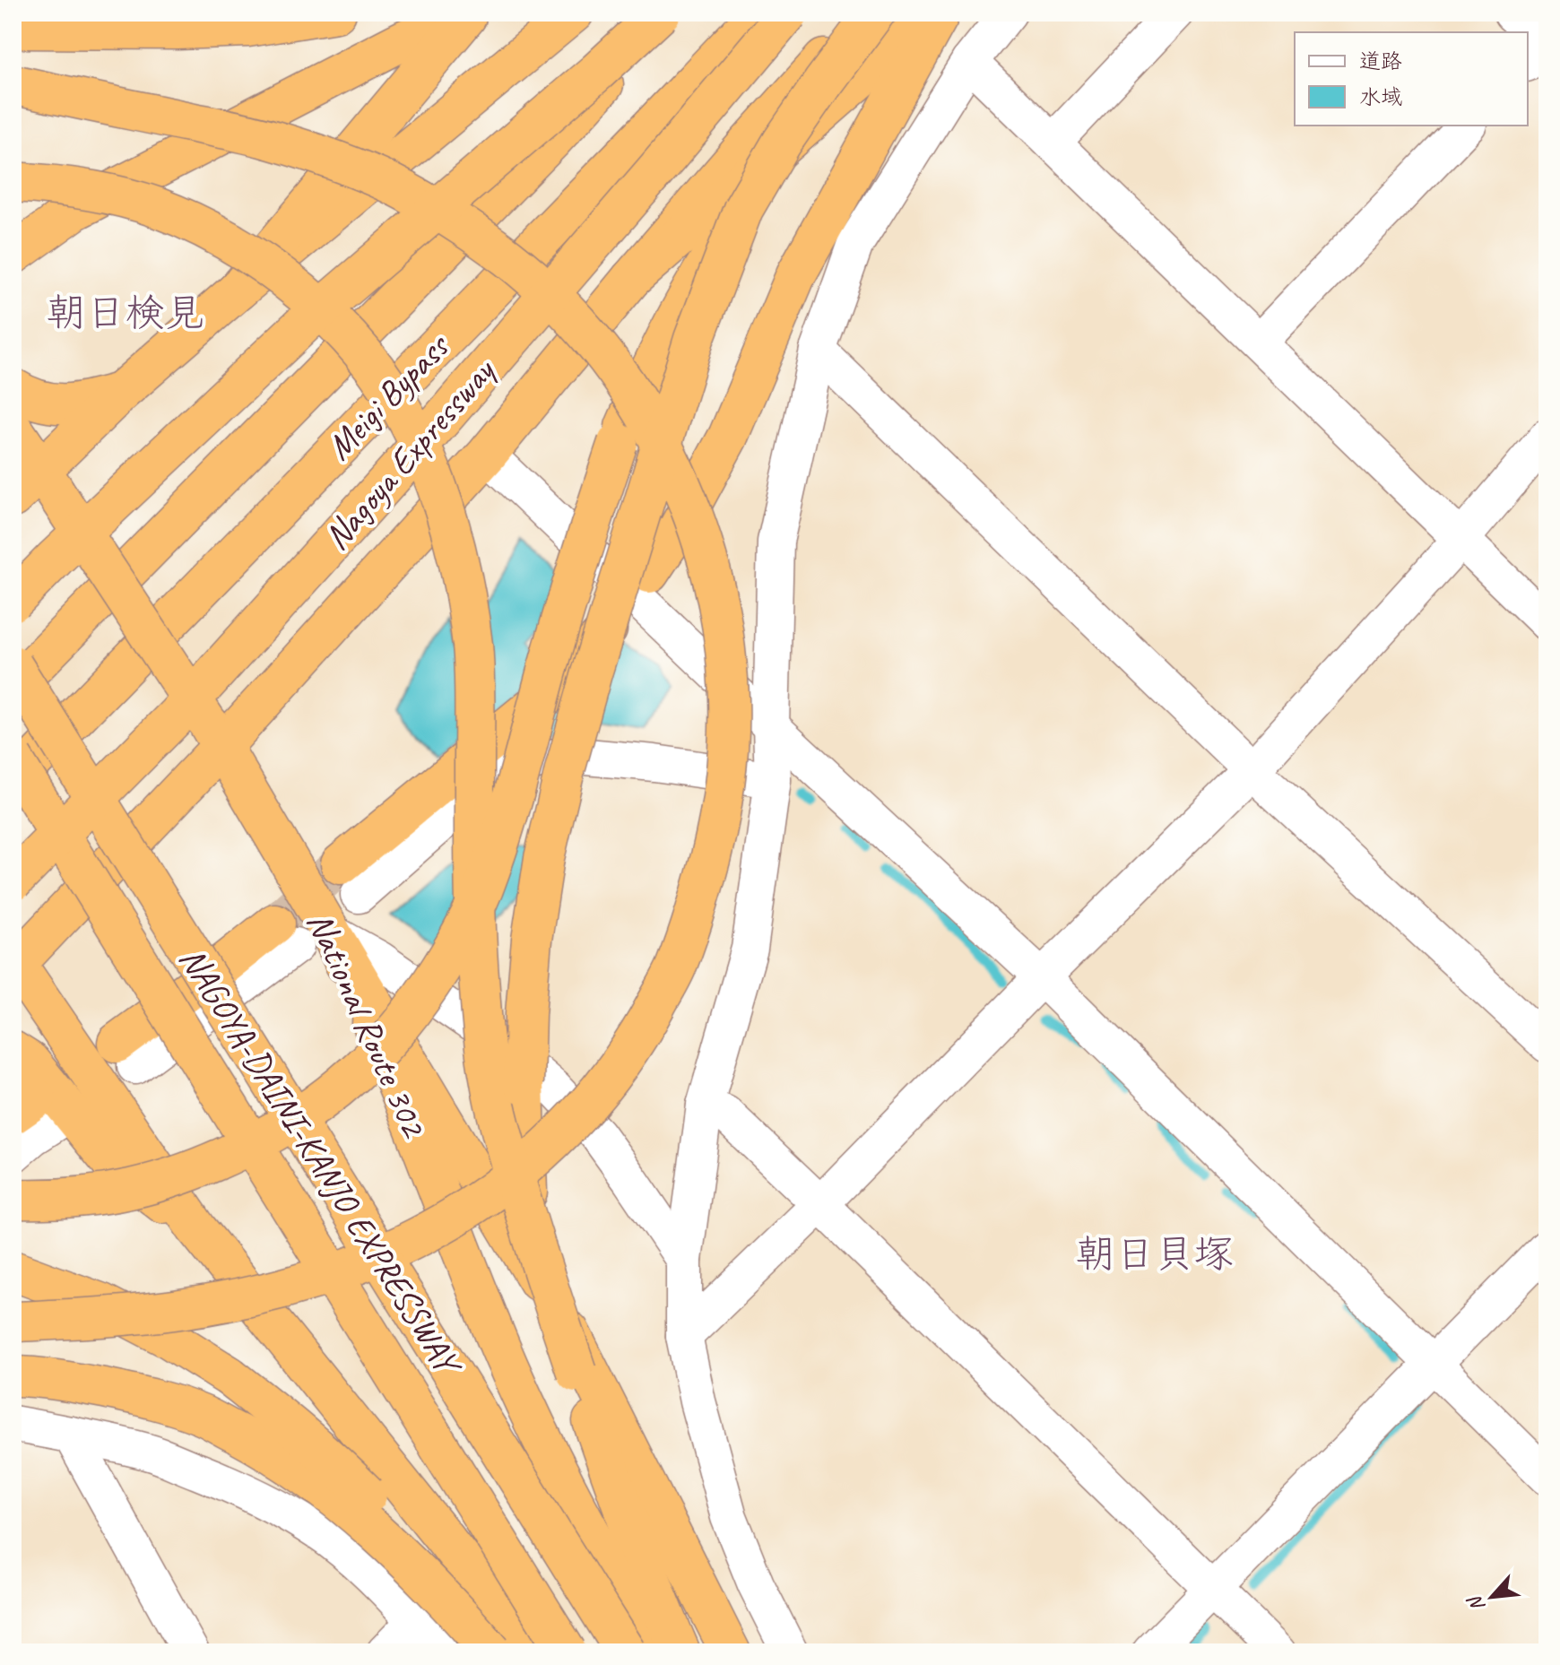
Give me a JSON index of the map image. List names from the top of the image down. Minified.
{"streets":{"highway":["Meigi Bypass","Nagoya Expressway","National Route 302","NAGOYA-DAINI-KANJO EXPRESSWAY"]},"districts":["朝日検見","朝日貝塚"],"legend":["道路","水域"],"north":"bottom left"}
